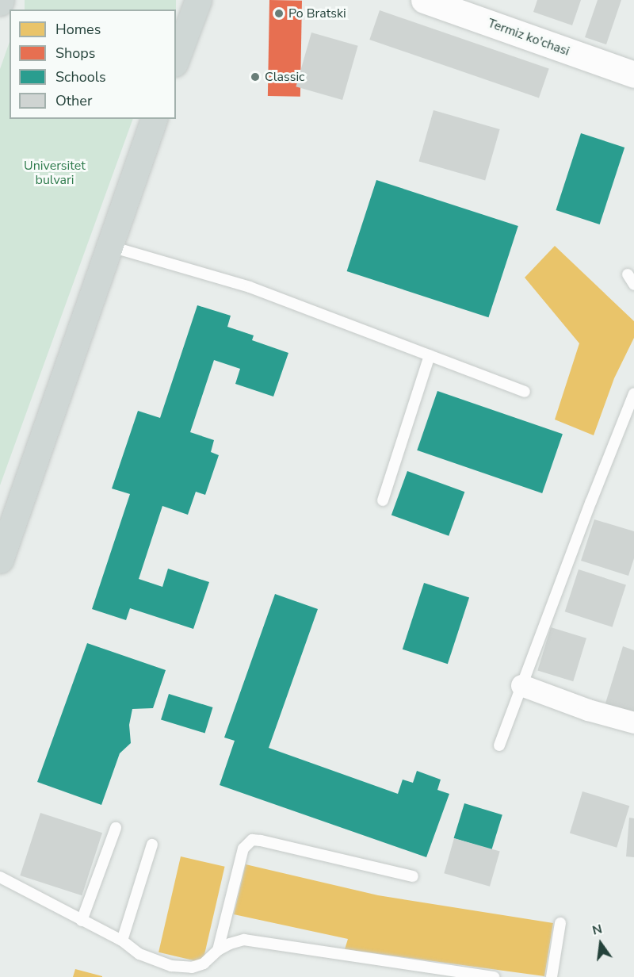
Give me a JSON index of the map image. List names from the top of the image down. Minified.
{"streets":{"main road":["Termiz ko'chasi"]},"parks":["Universitet bulvari"],"places":["Po Bratski","Classic"],"legend":["Homes","Shops","Schools","Other"],"north":"top"}
